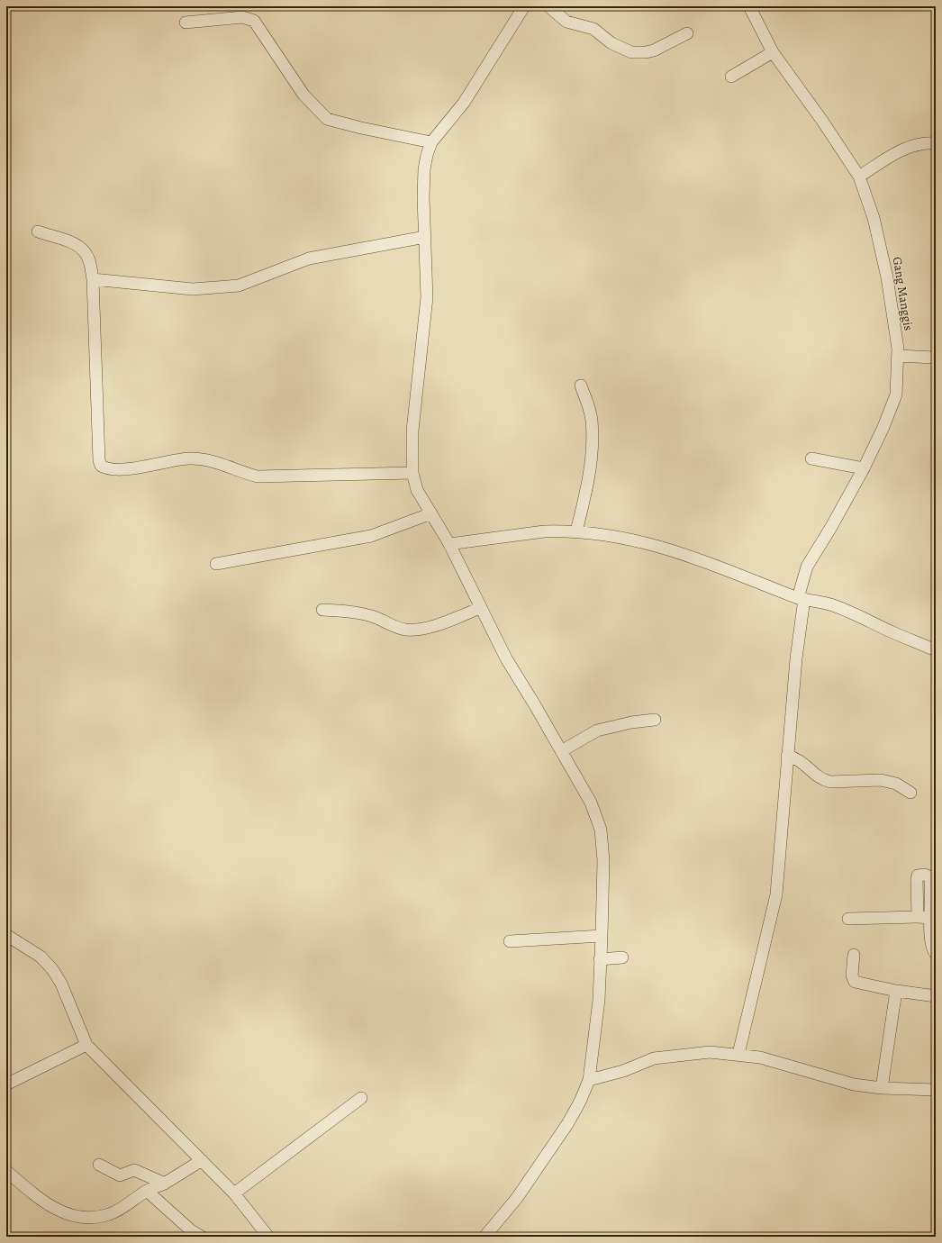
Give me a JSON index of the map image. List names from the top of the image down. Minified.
{"streets":{"street":["Gang Manggis"]}}
